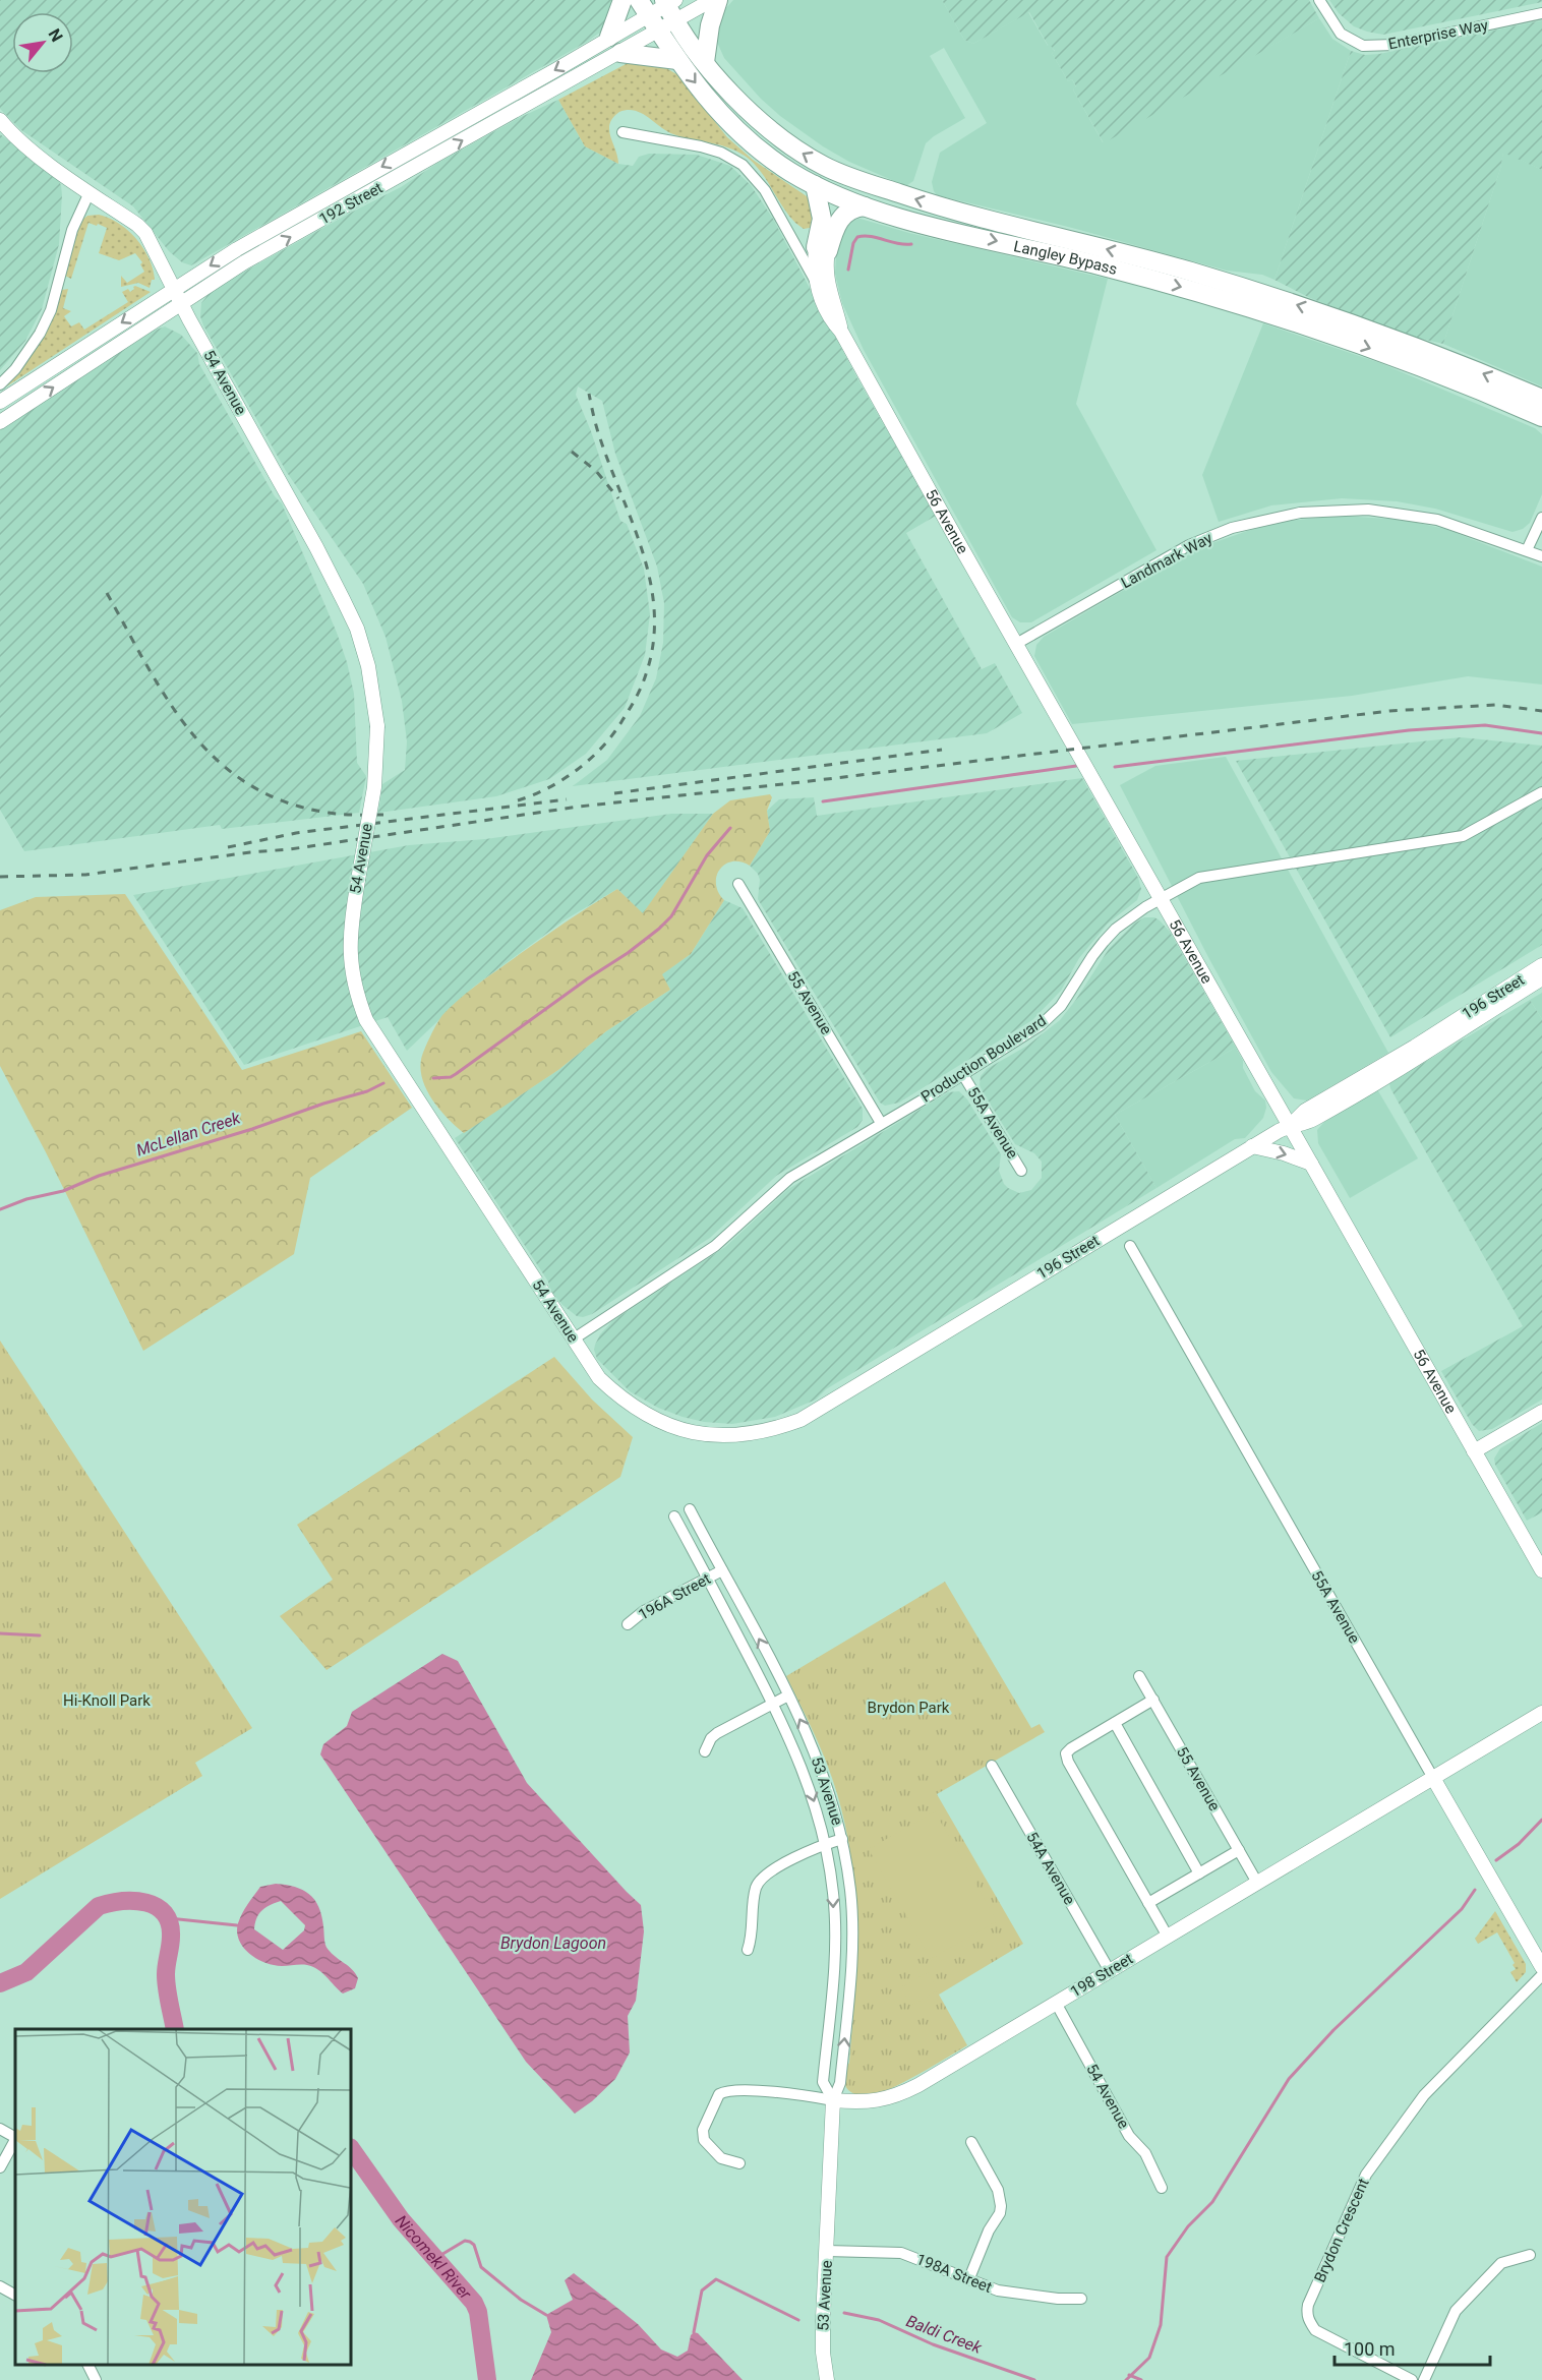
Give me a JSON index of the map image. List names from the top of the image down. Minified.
{"streets":{"highway":["Langley Bypass"],"main road":["192 Street","54 Avenue","56 Avenue","196 Street","55A Avenue","53 Avenue","198 Street"],"street":["Enterprise Way","Landmark Way","55 Avenue","Production Boulevard","196A Street","54A Avenue","Brydon Crescent","198A Street"]},"crossings":[["192 Street","Langley Bypass"],["192 Street","54 Avenue"],["54 Avenue","196 Street"],["54 Avenue","Production Boulevard"],["54 Avenue","198 Street"],["56 Avenue","Landmark Way"],["56 Avenue","196 Street"],["56 Avenue","Production Boulevard"],["55 Avenue","Production Boulevard"],["55 Avenue","198 Street"],["Production Boulevard","55A Avenue"],["55A Avenue","198 Street"],["196A Street","53 Avenue"],["53 Avenue","198 Street"],["53 Avenue","198A Street"],["54A Avenue","198 Street"]],"water":["McLellan Creek","Brydon Lagoon","Nicomekl River","Baldi Creek"],"parks":["Hi-Knoll Park","Brydon Park"],"scale_bar":"100 m","north":"top right"}
